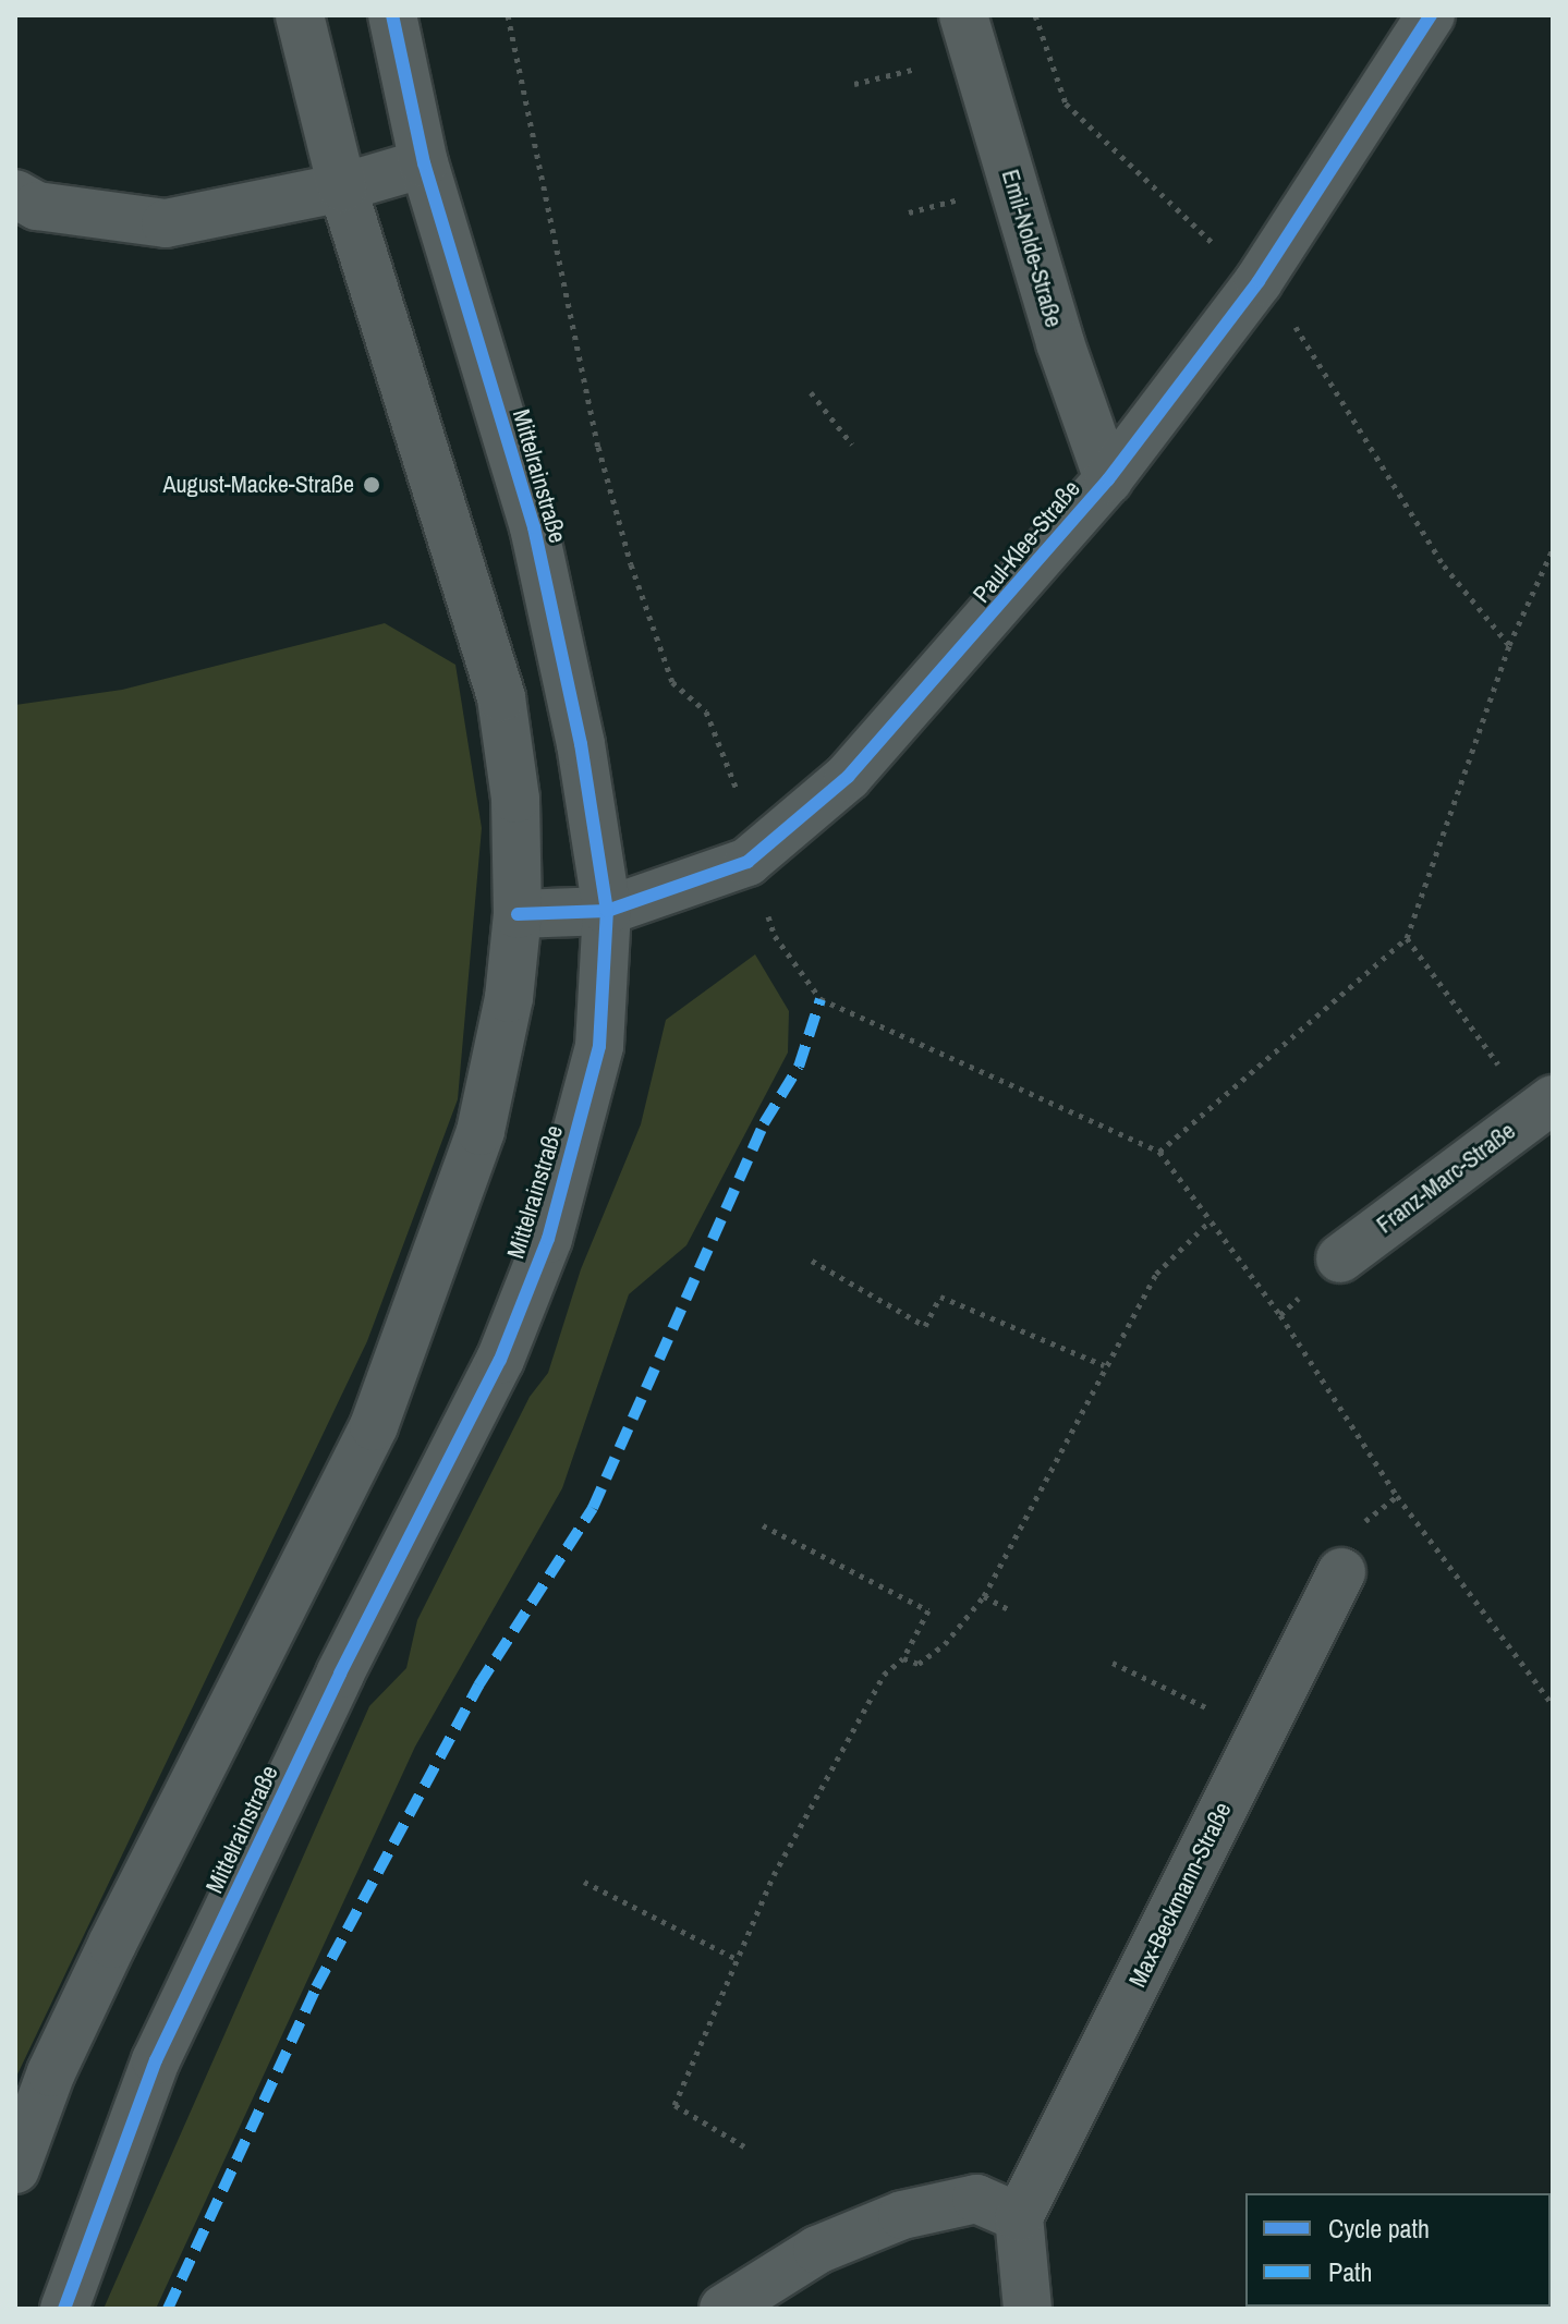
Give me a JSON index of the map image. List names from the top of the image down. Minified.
{"streets":{"street":["Emil-Nolde-Straße","Mittelrainstraße","Paul-Klee-Straße","Franz-Marc-Straße","Max-Beckmann-Straße"]},"crossings":[["Emil-Nolde-Straße","Paul-Klee-Straße"],["Mittelrainstraße","Paul-Klee-Straße"]],"places":["August-Macke-Straße"],"legend":["Cycle path","Path"]}
